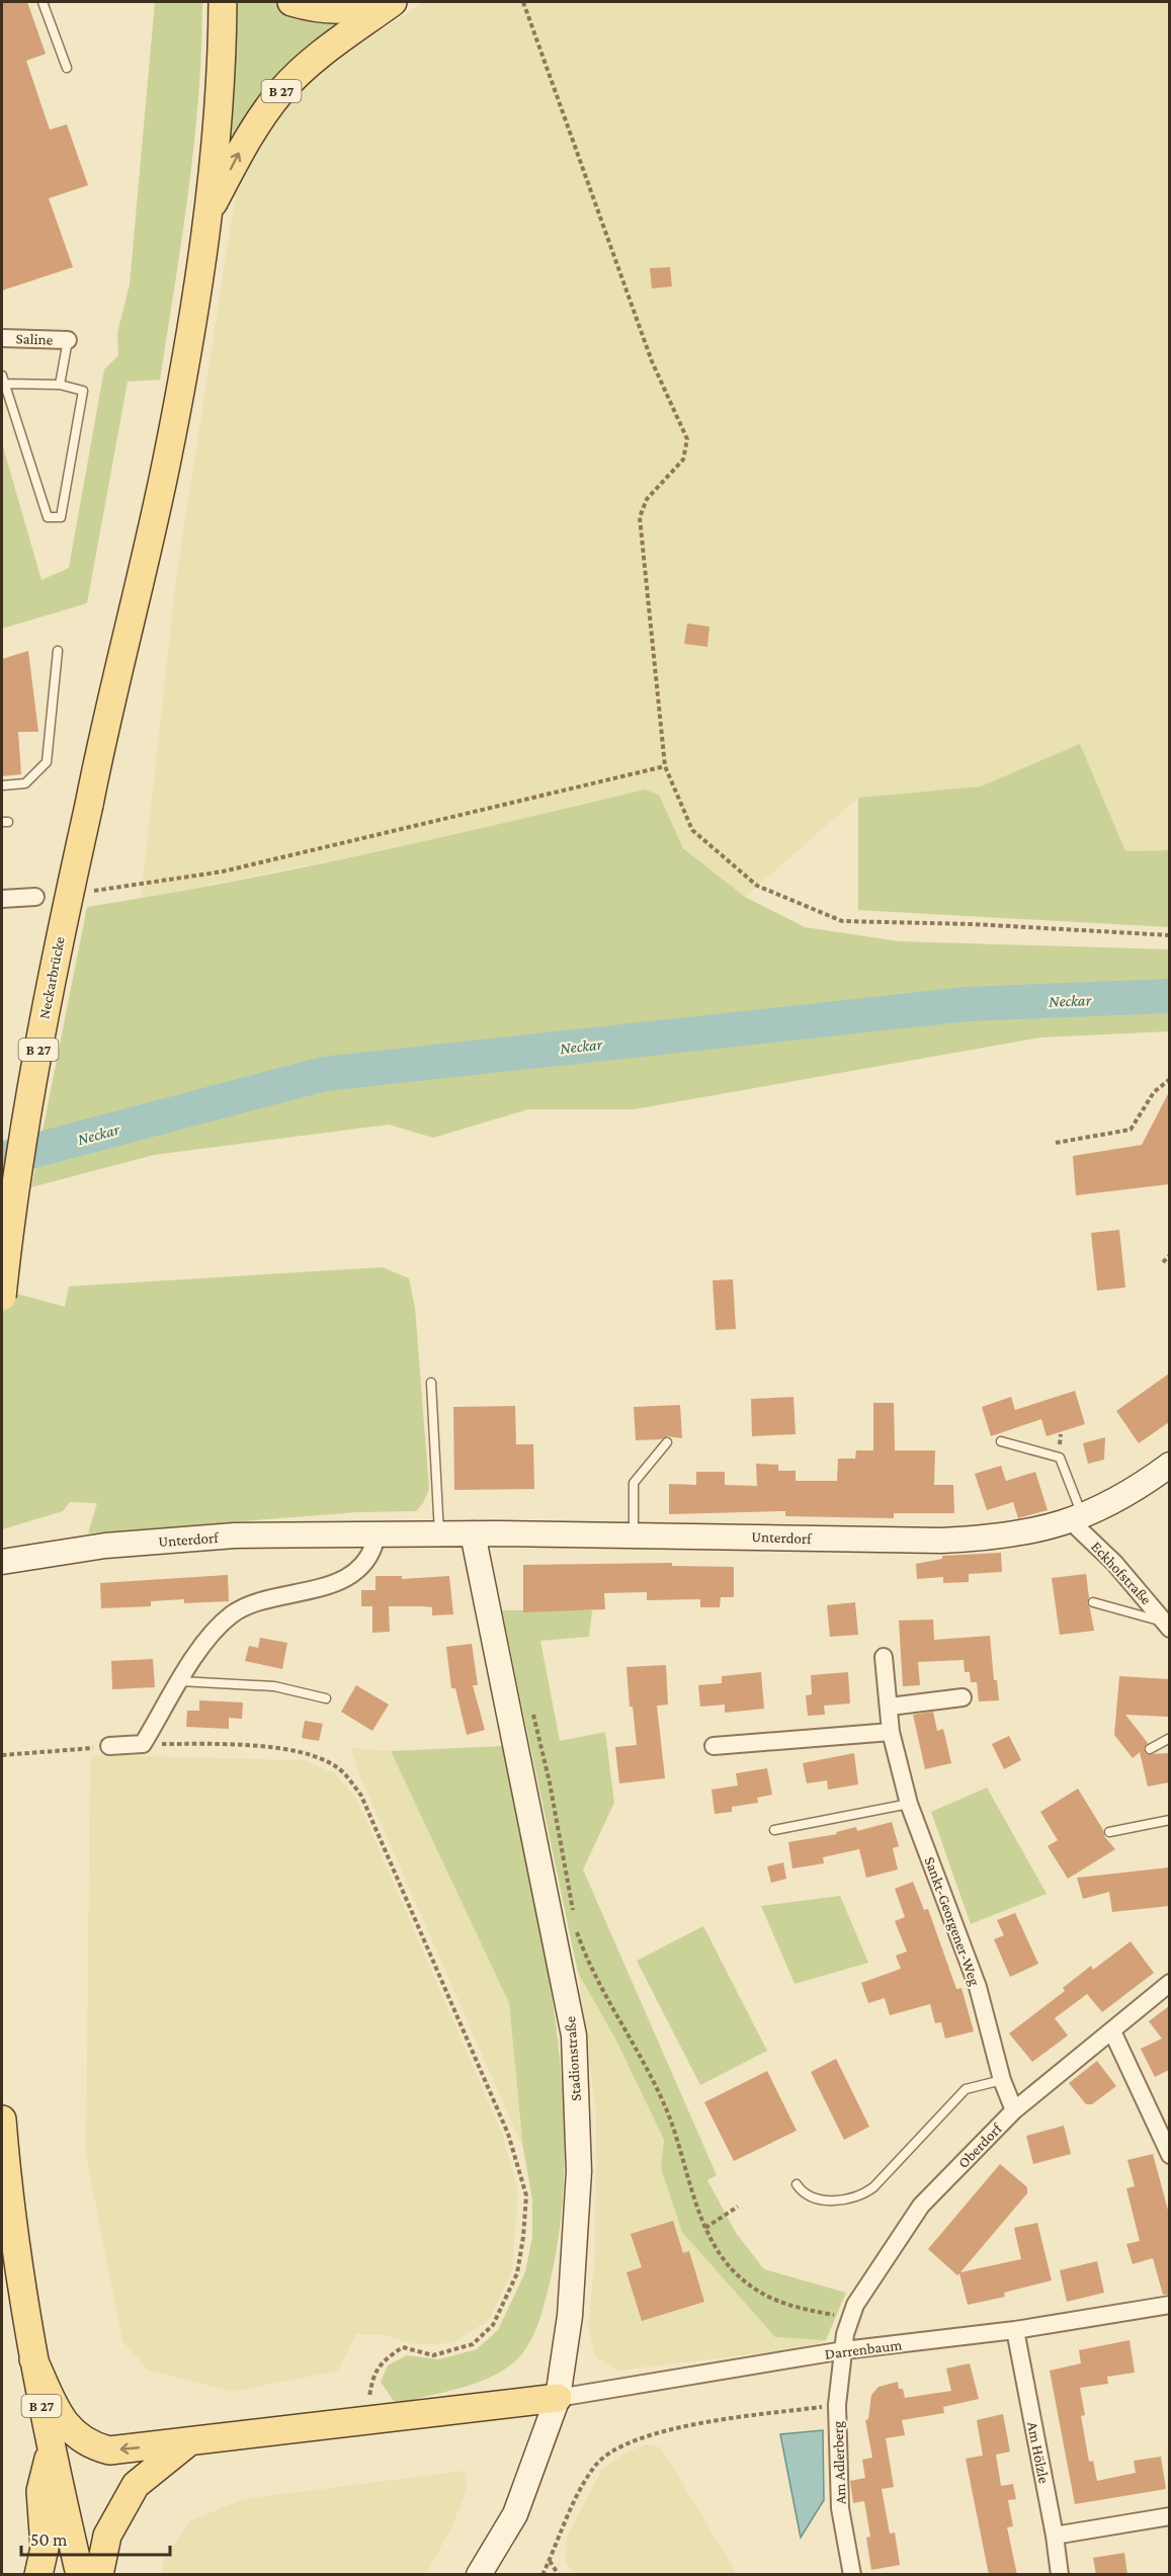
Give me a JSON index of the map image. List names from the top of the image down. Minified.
{"streets":{"main road":["B 27","Neckarbrücke"],"street":["Saline","Unterdorf","Eckhofstraße","Sankt-Georgener-Weg","Stadionstraße","Oberdorf","Darrenbaum","Am Hölzle","Am Adlerberg"]},"crossings":[["B 27","Neckarbrücke"],["Unterdorf","Eckhofstraße"],["Unterdorf","Stadionstraße"],["Sankt-Georgener-Weg","Oberdorf"],["Stadionstraße","Darrenbaum"],["Oberdorf","Darrenbaum"],["Oberdorf","Am Adlerberg"],["Darrenbaum","Am Hölzle"],["Darrenbaum","Am Adlerberg"]],"water":["Neckar"],"scale_bar":"50 m"}
